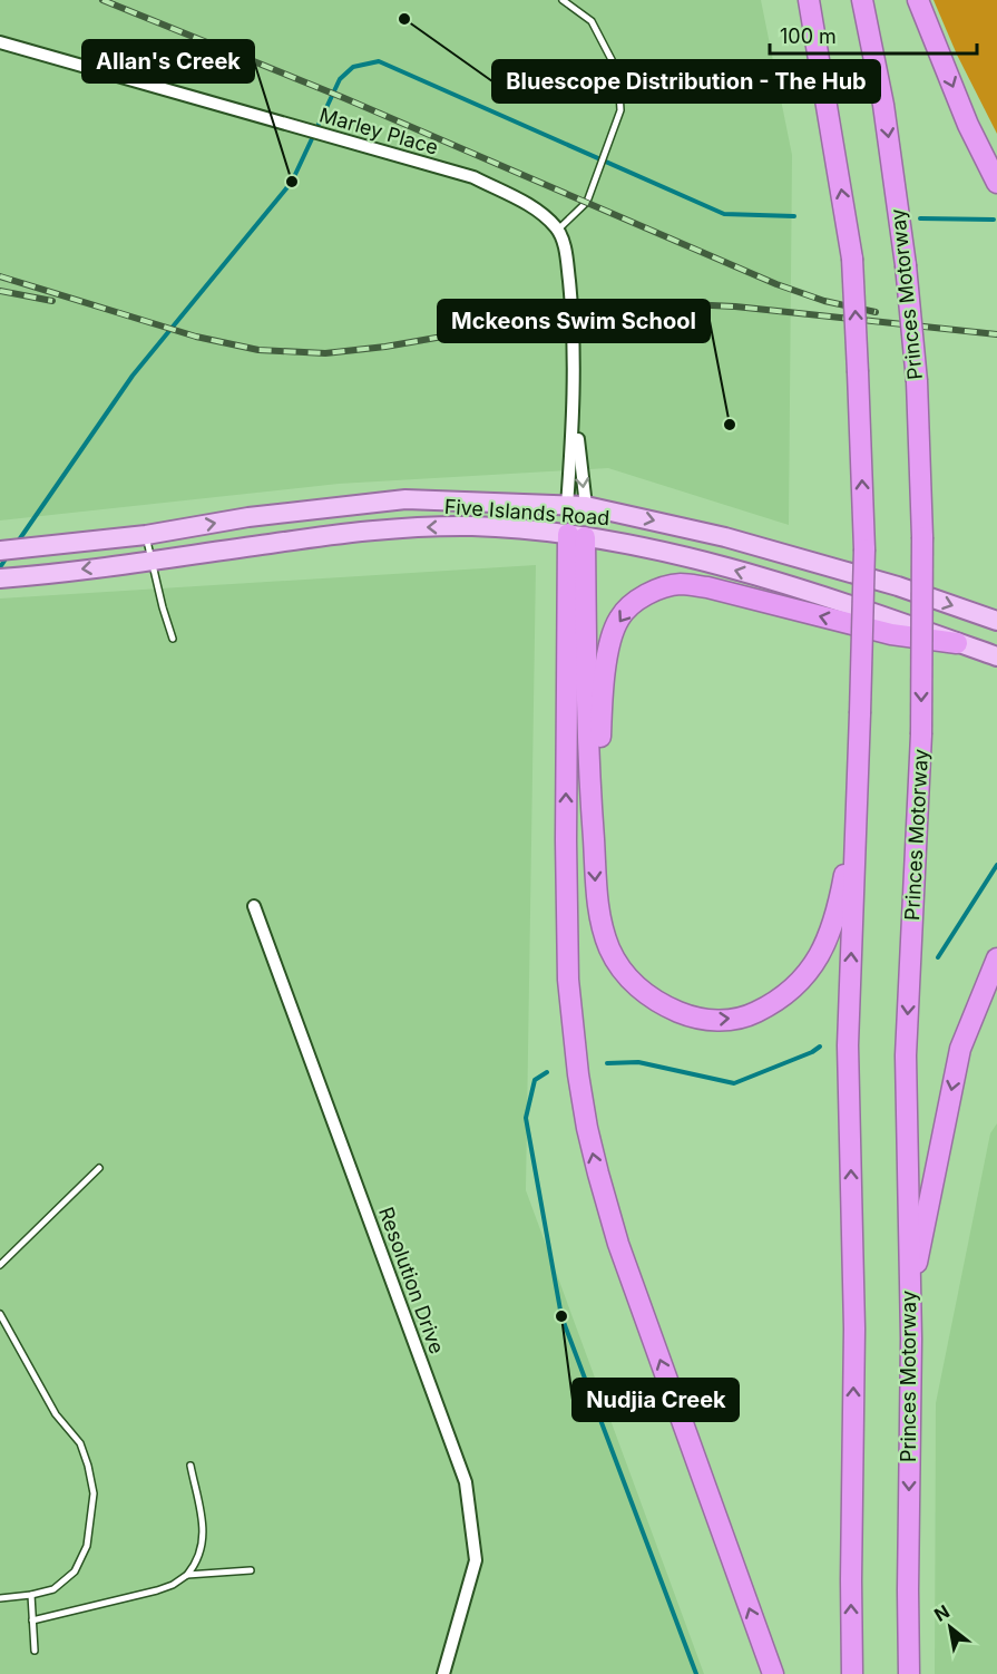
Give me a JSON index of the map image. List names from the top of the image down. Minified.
{"streets":{"highway":["Princes Motorway"],"main road":["Five Islands Road"],"street":["Marley Place","Resolution Drive"]},"places":["Bluescope Distribution - The Hub","Allan's Creek","Mckeons Swim School","Nudjia Creek"],"scale_bar":"100 m","north":"top left"}
